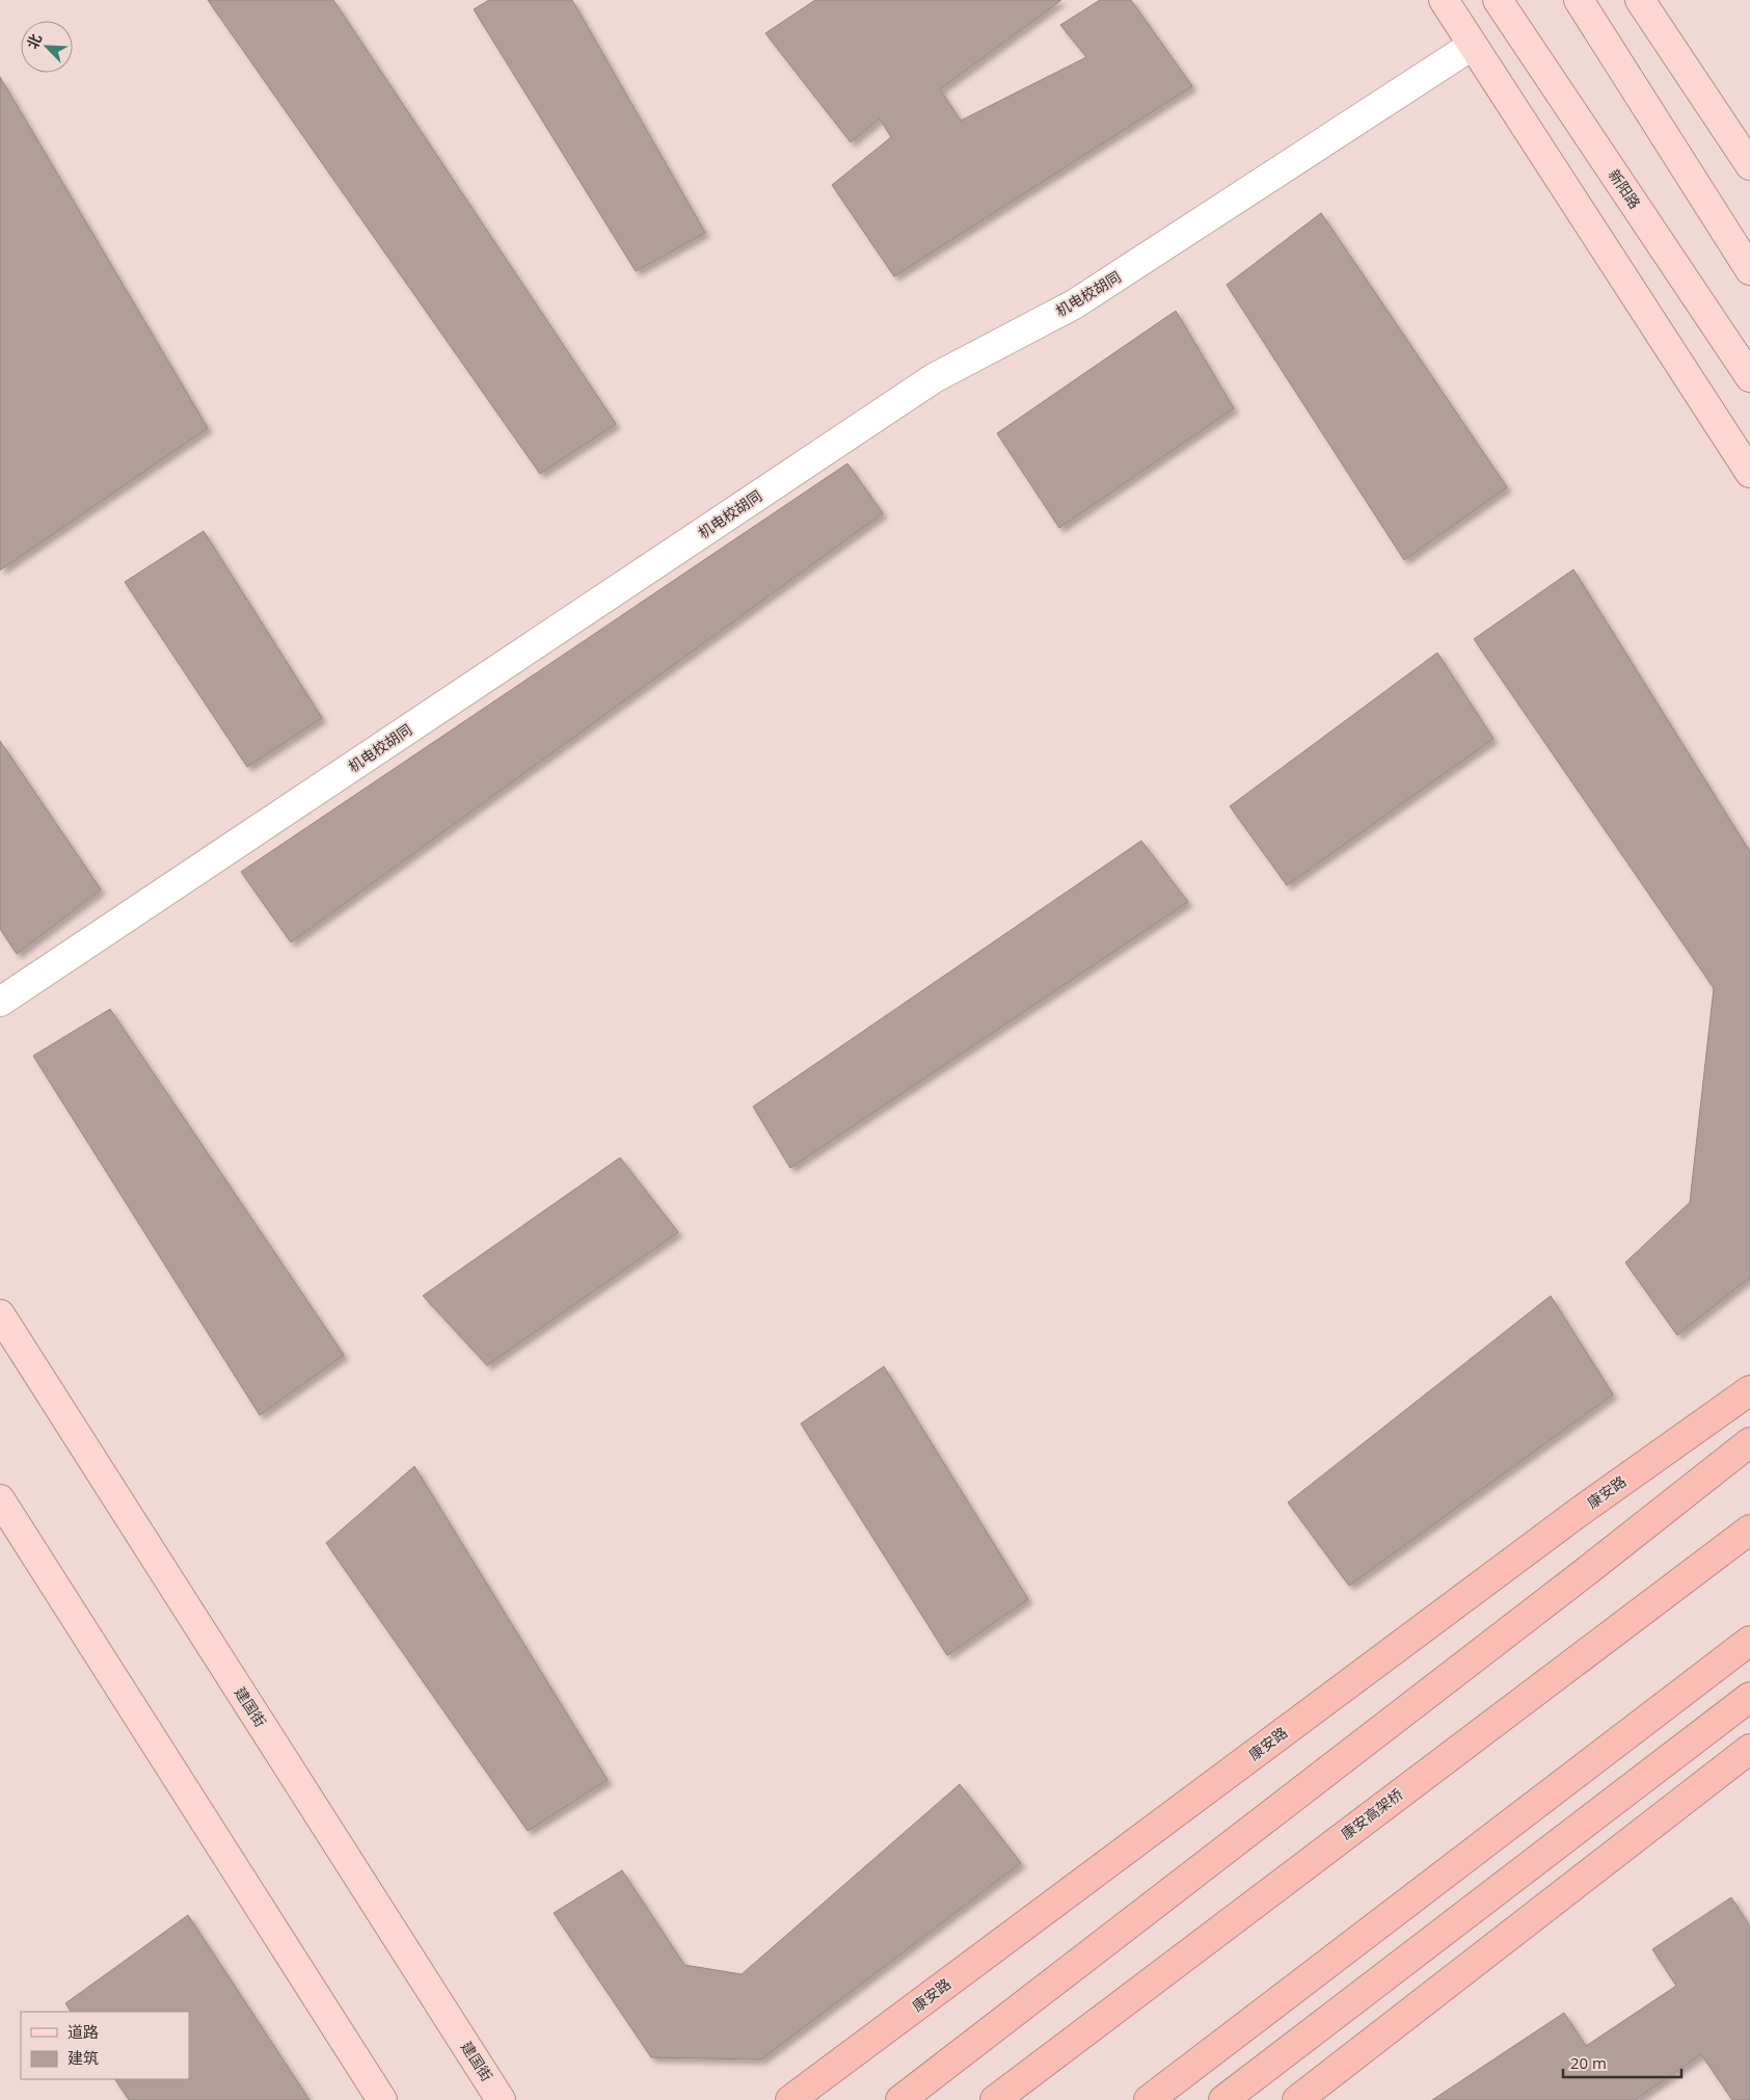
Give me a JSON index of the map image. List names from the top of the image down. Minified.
{"streets":{"highway":["康安路","康安高架桥"],"main road":["新阳路","建国街"],"street":["机电校胡同"]},"legend":["道路","建筑"],"scale_bar":"20 m","north":"top left"}
